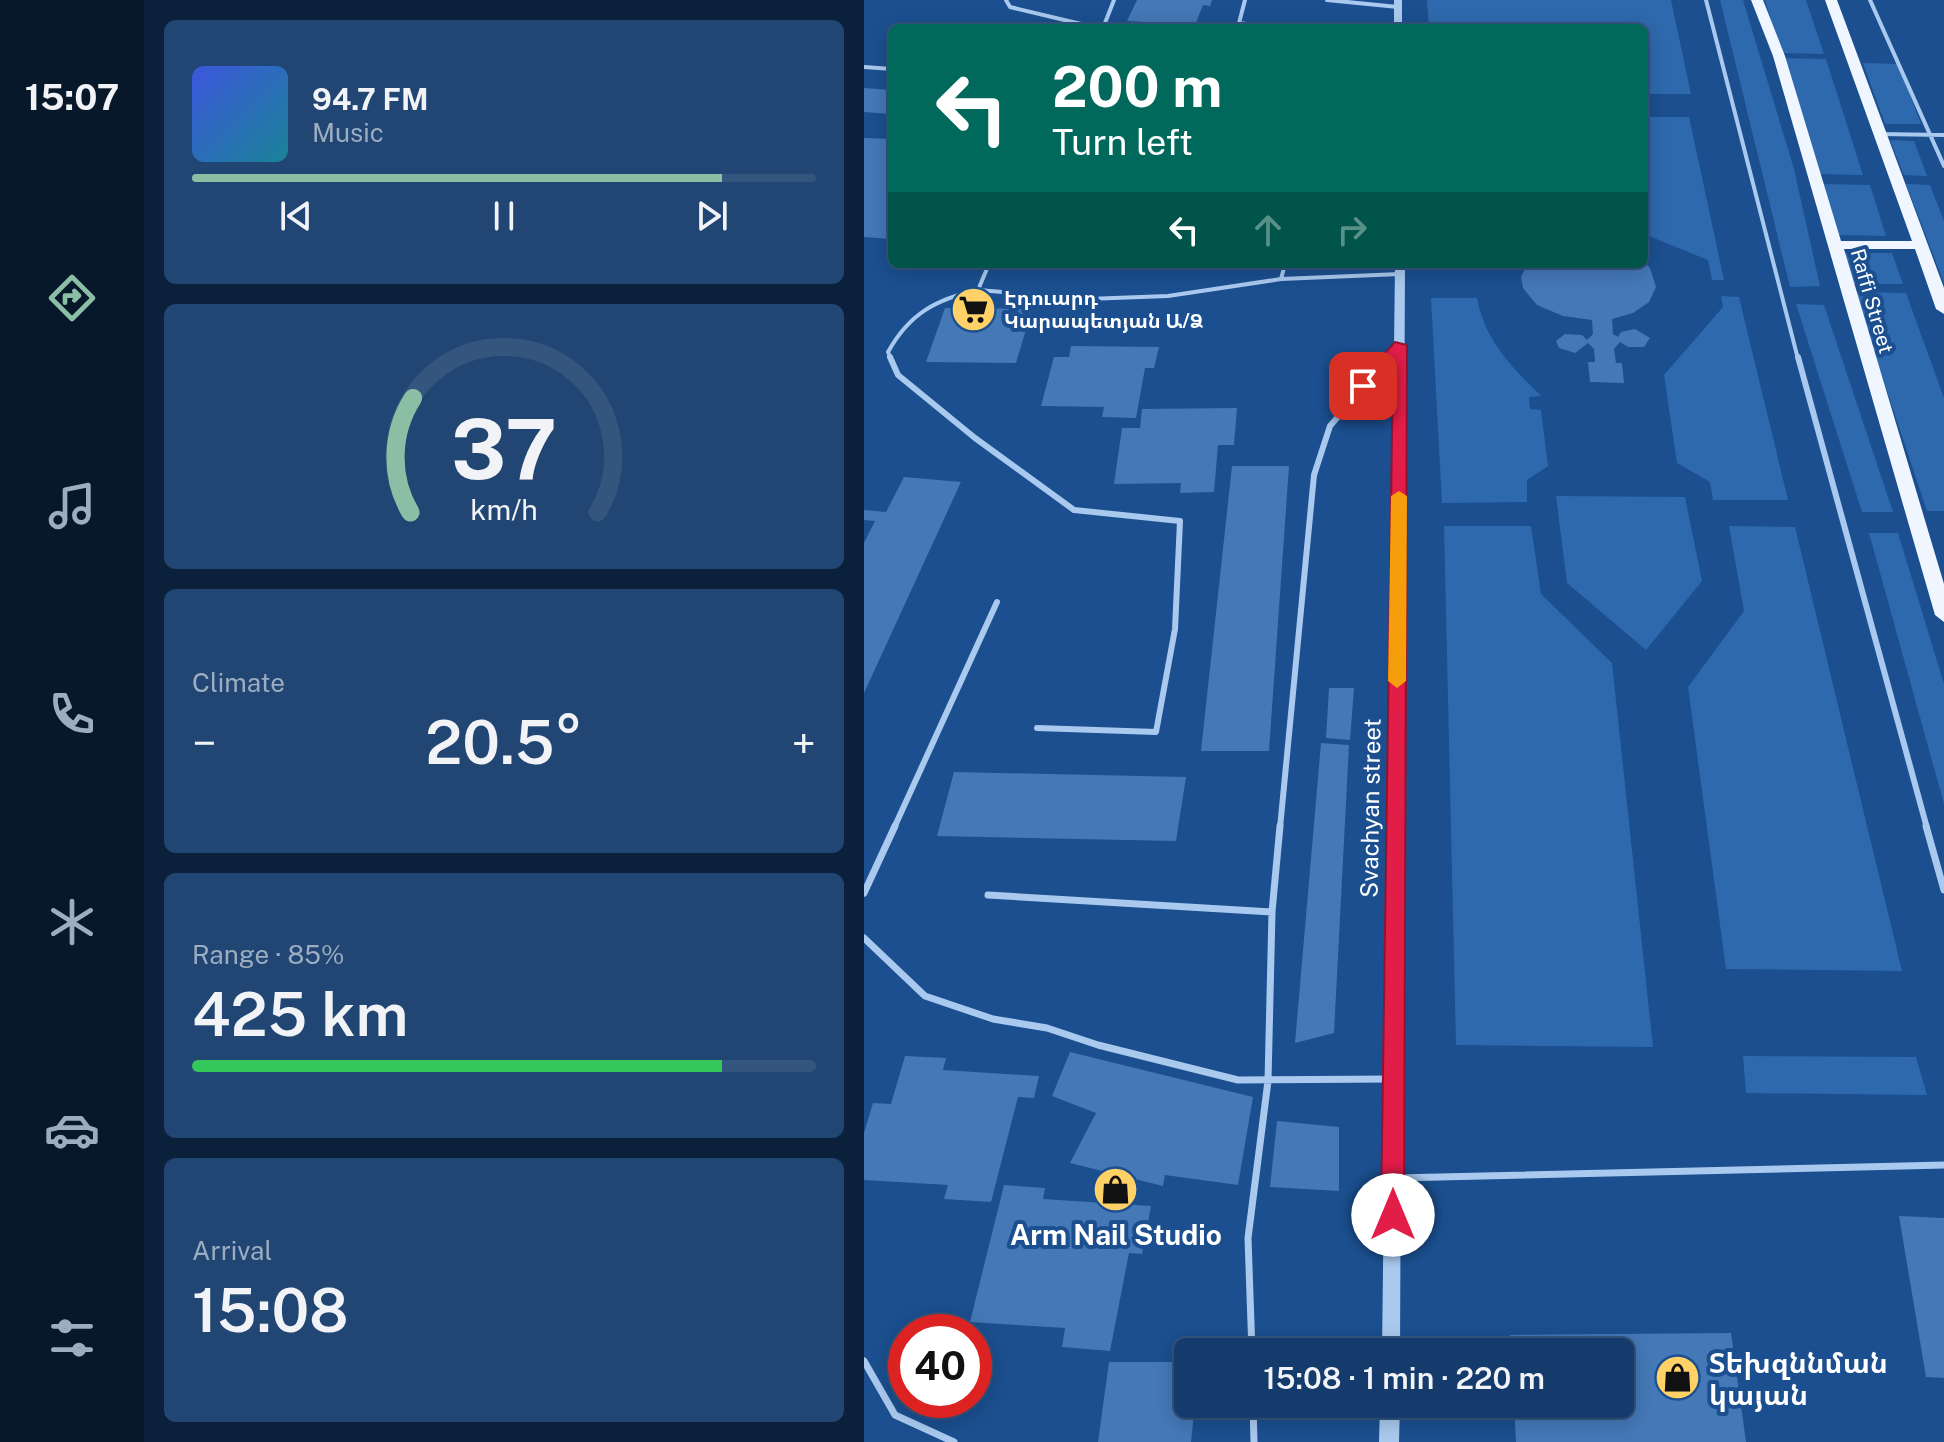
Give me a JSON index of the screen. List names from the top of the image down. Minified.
{"streets":{"main road":["Raffi Street"],"street":["Svachyan street"]},"places":{"supermarket":["Էդուարդ Կարապետյան Ա/Ձ"],"shop":["Arm Nail Studio","Տեխզննման կայան"]},"page":{"tabs":"15:07","turn":["200 m","Turn left"],"song":["94.7 FM","Music"],"tile":["Climate",["Range · 85%","425 km"],["Arrival","15:08"]],"heat":["−","20.5°","+"],"limit":"40","trip":"15:08 · 1 min · 220 m","gauge":["37","km/h"]}}
